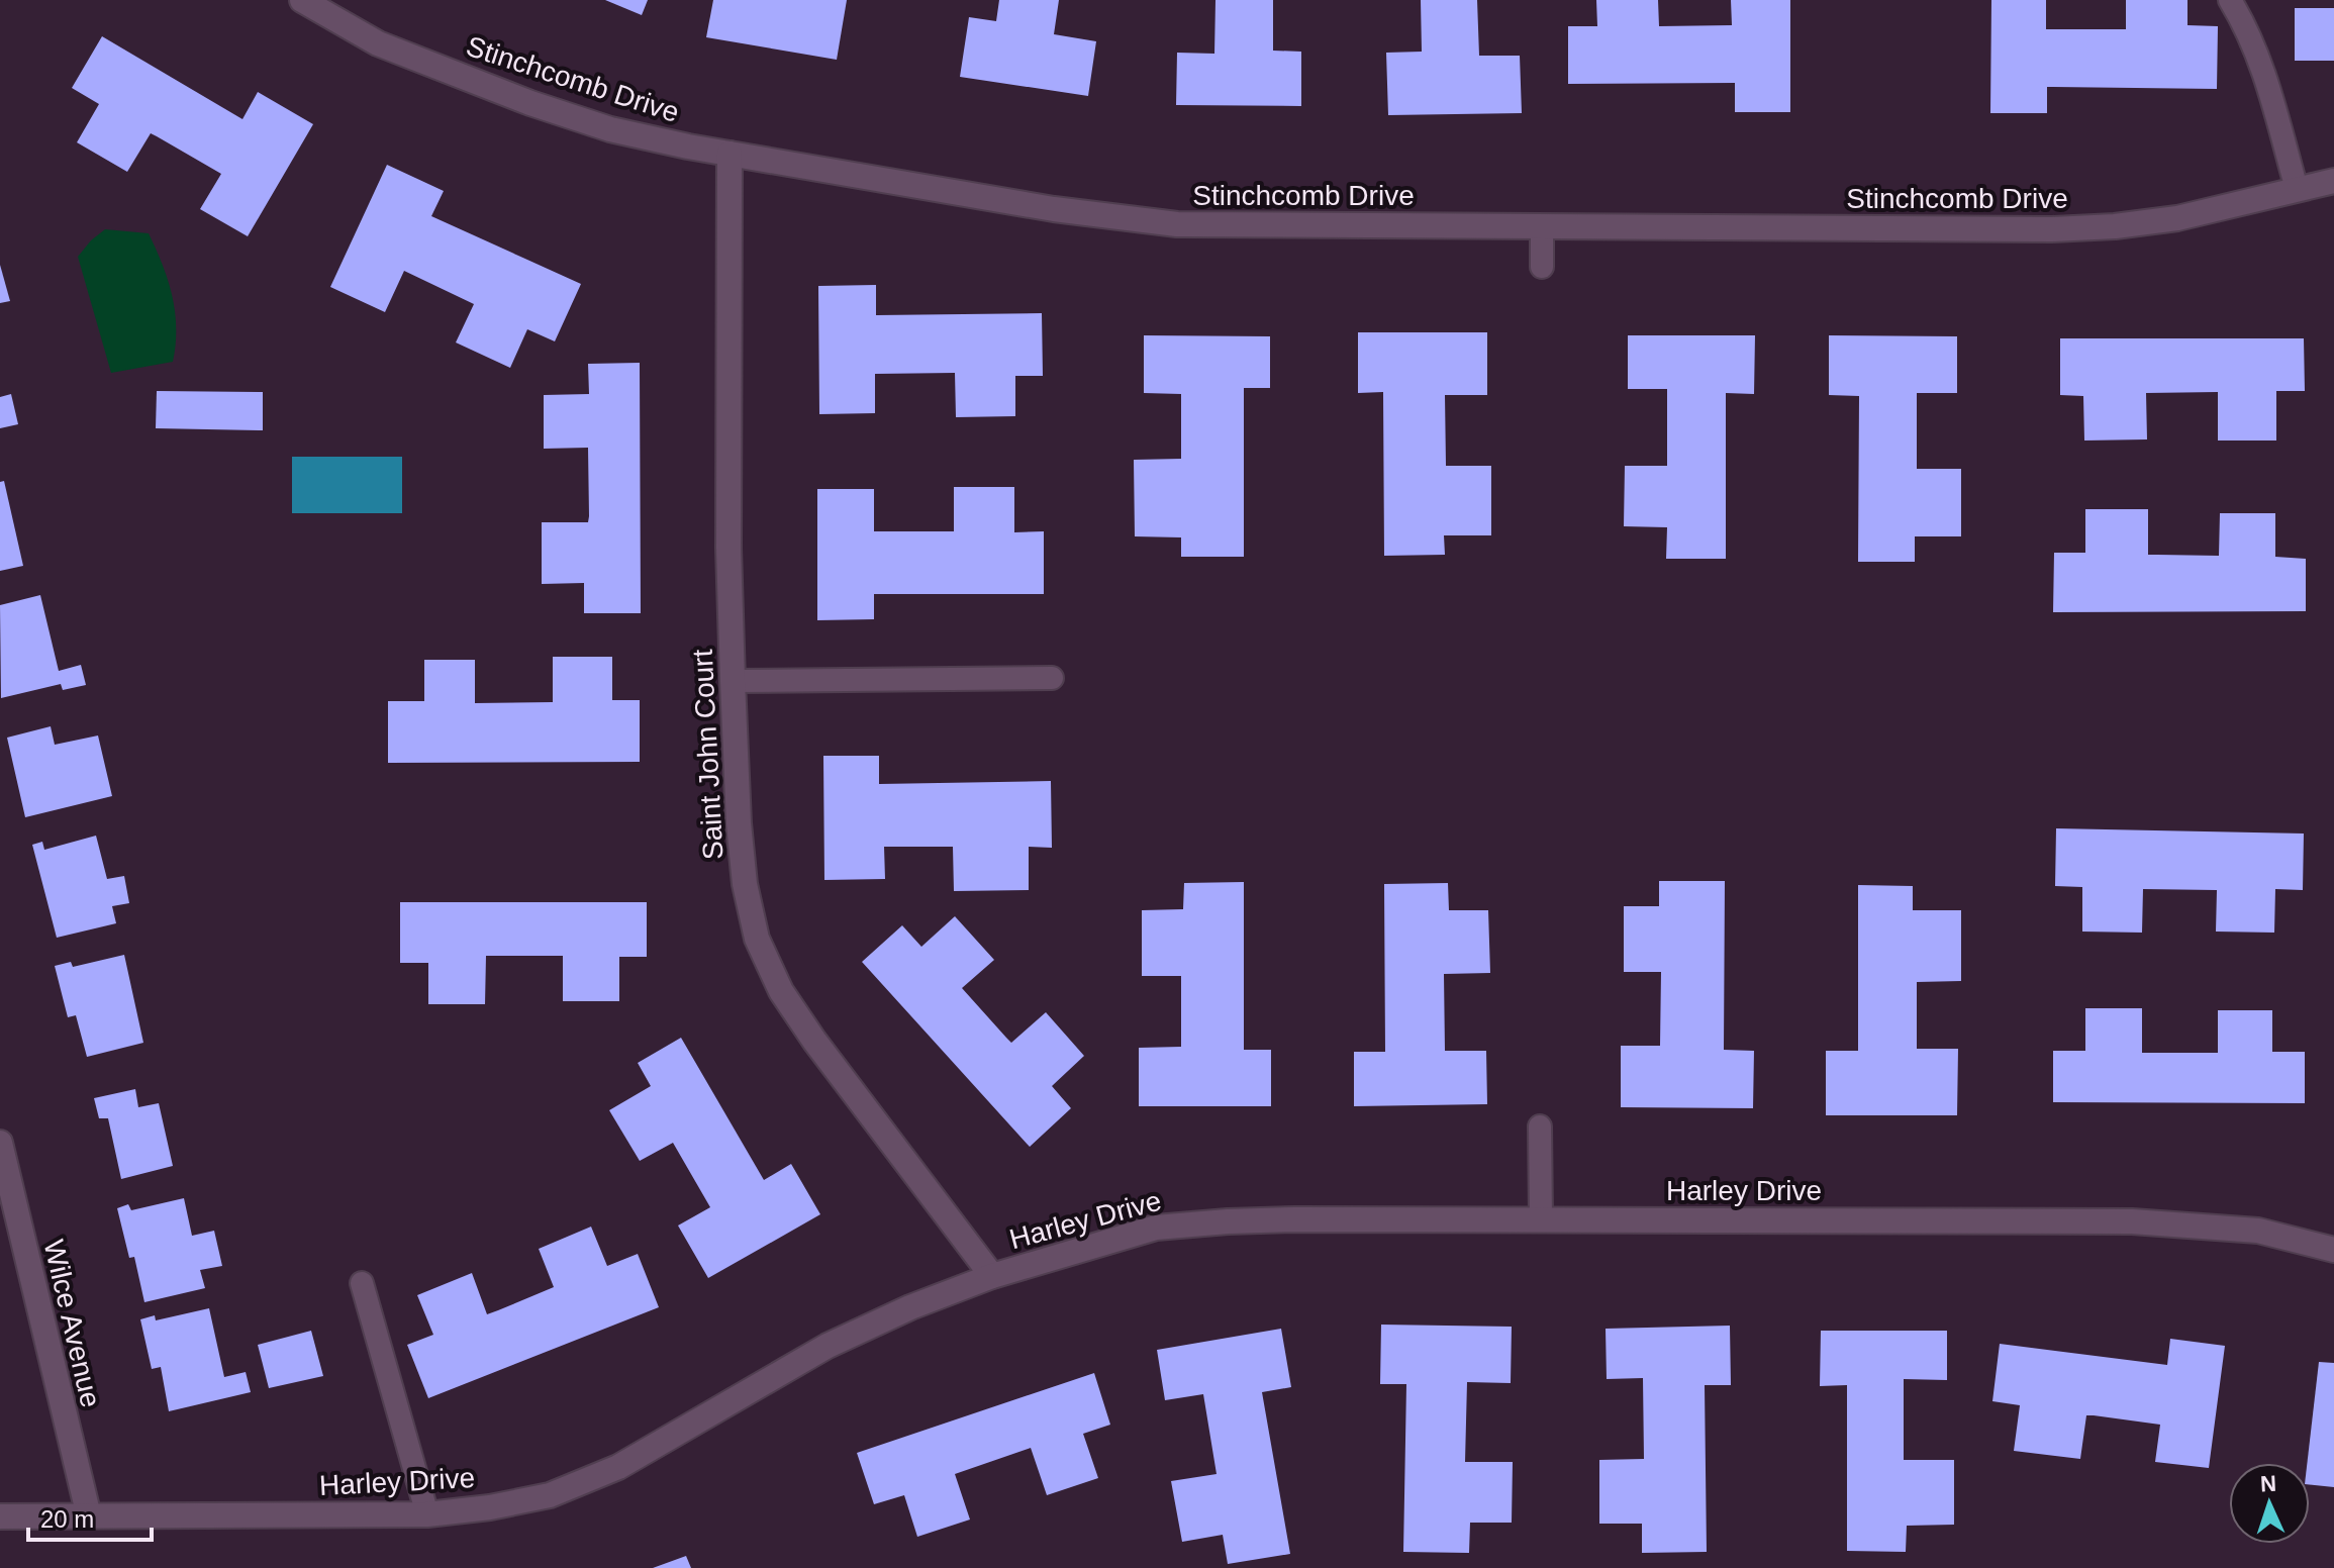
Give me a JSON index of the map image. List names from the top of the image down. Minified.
{"streets":{"street":["Stinchcomb Drive","Saint John Court","Harley Drive","Wilce Avenue"]},"crossings":[["Stinchcomb Drive","Saint John Court"],["Saint John Court","Harley Drive"],["Harley Drive","Wilce Avenue"]],"scale_bar":"20 m","north":"top"}
